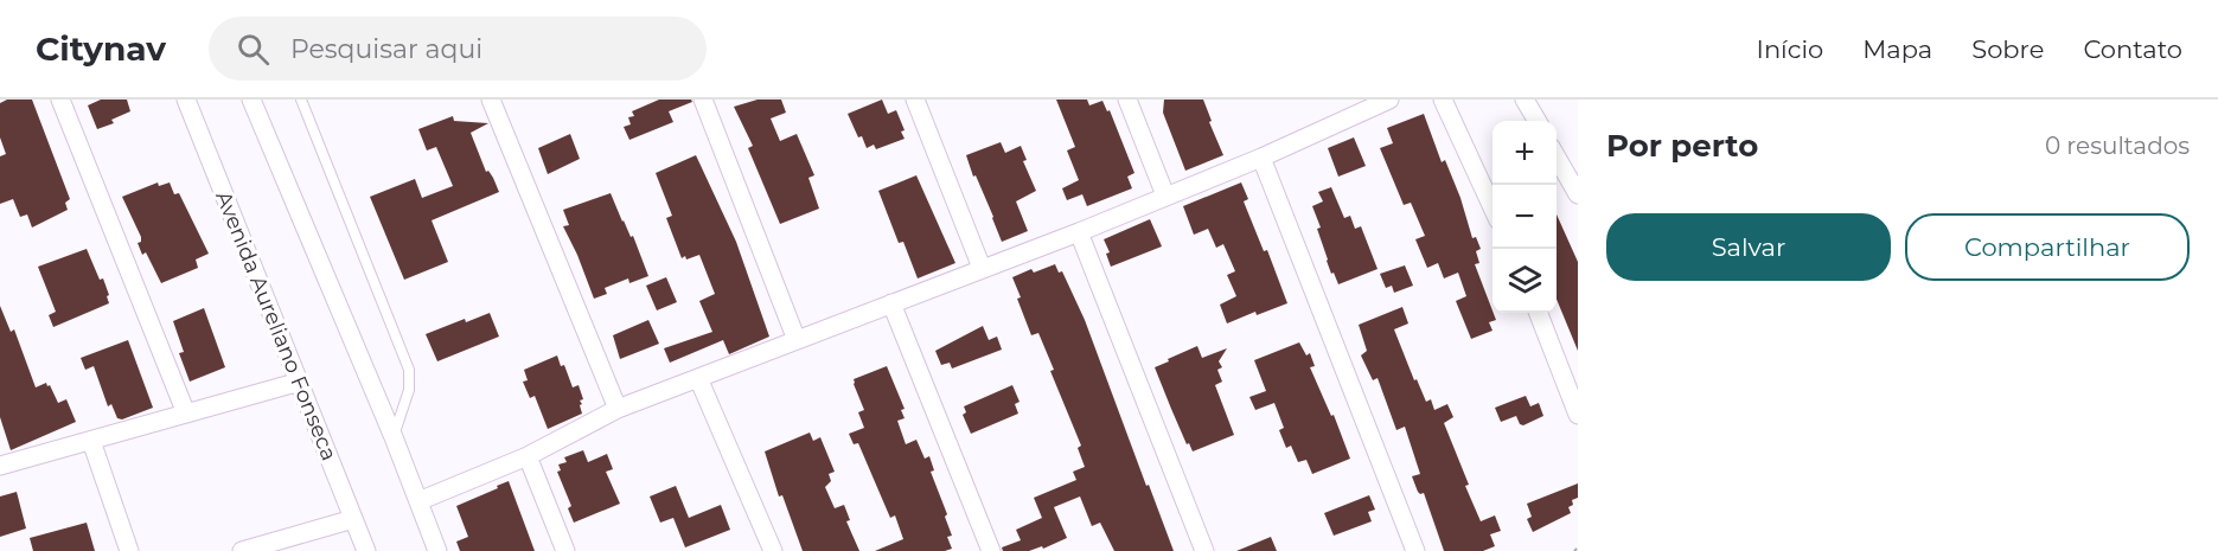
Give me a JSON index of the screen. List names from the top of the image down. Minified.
{"streets":{"street":["Avenida Aureliano Fonseca"]},"page":{"header":"Citynav","search":"Pesquisar aqui","nav":["Início","Mapa","Sobre","Contato"],"heading":["Por perto","0 resultados"],"map_buttons":["+","−"],"buttons":["Salvar","Compartilhar"]}}
